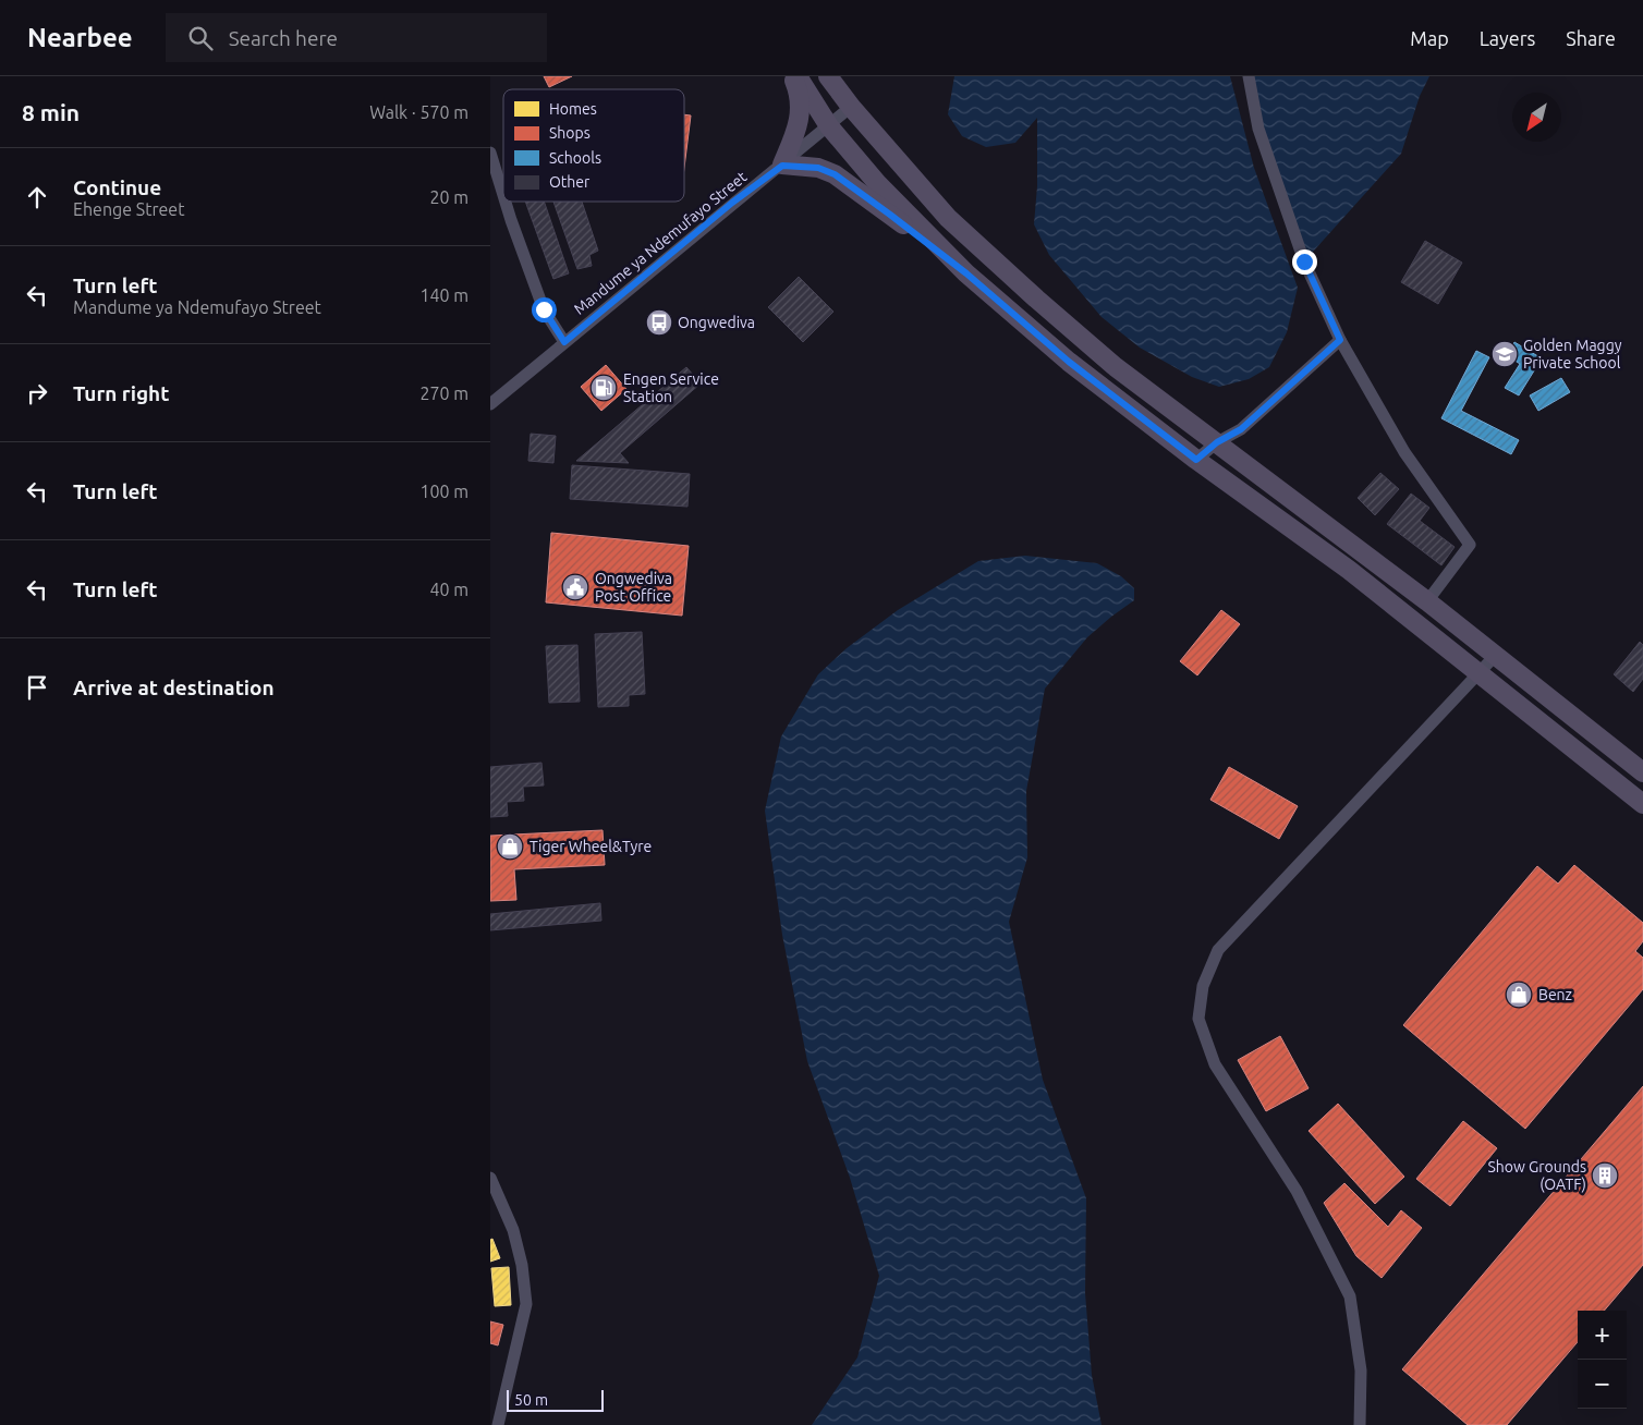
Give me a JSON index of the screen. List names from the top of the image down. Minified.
{"streets":{"street":["Mandume ya Ndemufayo Street"]},"places":{"bus stop":["Ongwediva"],"school or university":["Golden Maggy Private School"],"fuel station":["Engen Service Station"],"public building":["Ongwediva Post Office"],"shop":["Tiger Wheel&Tyre","Benz"],"building":["Show Grounds (OATF)"]},"legend":["Homes","Shops","Schools","Other"],"scale_bar":"50 m","north":"bottom left","page":{"header":"Nearbee","search":"Search here","nav":["Map","Layers","Share"],"heading":["8 min","Walk · 570 m"],"list":[["Continue","Ehenge Street","20 m"],["Turn left","Mandume ya Ndemufayo Street","140 m"],["Turn right","270 m"],["Turn left","100 m"],["Turn left","40 m"],"Arrive at destination"],"map_buttons":["+","−"],"scale":"50 m"}}
